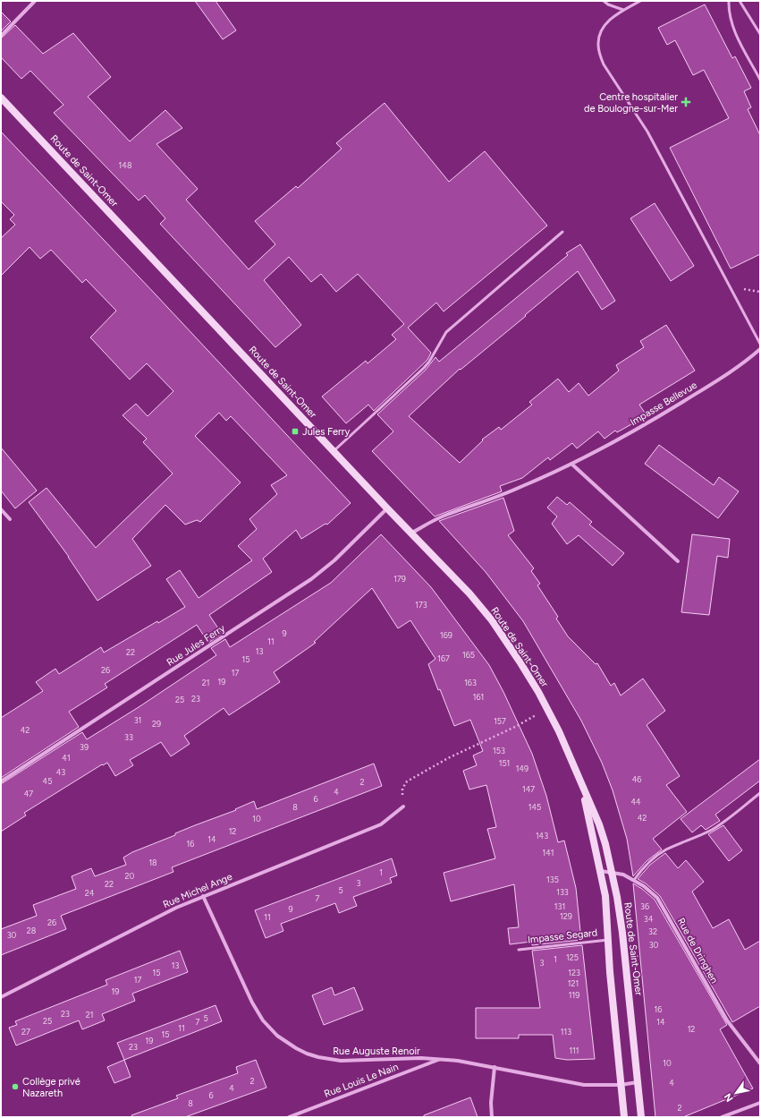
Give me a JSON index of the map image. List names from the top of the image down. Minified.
{"streets":{"main road":["Route de Saint-Omer"],"street":["Impasse Bellevue","Rue Jules Ferry","Rue Michel Ange","Rue de Dringhen","Rue Auguste Renoir","Rue Louis Le Nain"],"lane":["Impasse Segard"]},"crossings":[["Route de Saint-Omer","Impasse Bellevue"],["Route de Saint-Omer","Rue Jules Ferry"],["Route de Saint-Omer","Impasse Segard"],["Route de Saint-Omer","Rue de Dringhen"],["Route de Saint-Omer","Rue Auguste Renoir"],["Rue Michel Ange","Rue Auguste Renoir"],["Rue Auguste Renoir","Rue Louis Le Nain"]],"places":{"health":["Centre hospitalier de Boulogne-sur-Mer"],"transit":["Jules Ferry"],"other":["Collège privé Nazareth"]},"house_numbers":["148","179","173","9","169","11","13","22","165","167","15","26","17","19","21","163","161","23","25","31","157","29","42","33","39","153","41","151","149","43","46","45","2","147","4","47","6","44","8","145","42","10","12","143","14","16","141","18","1","20","135","3","22","5","133","24","7","131","36","9","129","11","34","26","28","32","30","30","125","1","3","13","15","123","17","121","19","119","16","23","21","5","25","7","14","11","12","27","113","15","19","23","111","10","2","4","4","6","8","2"],"north":"bottom left"}
